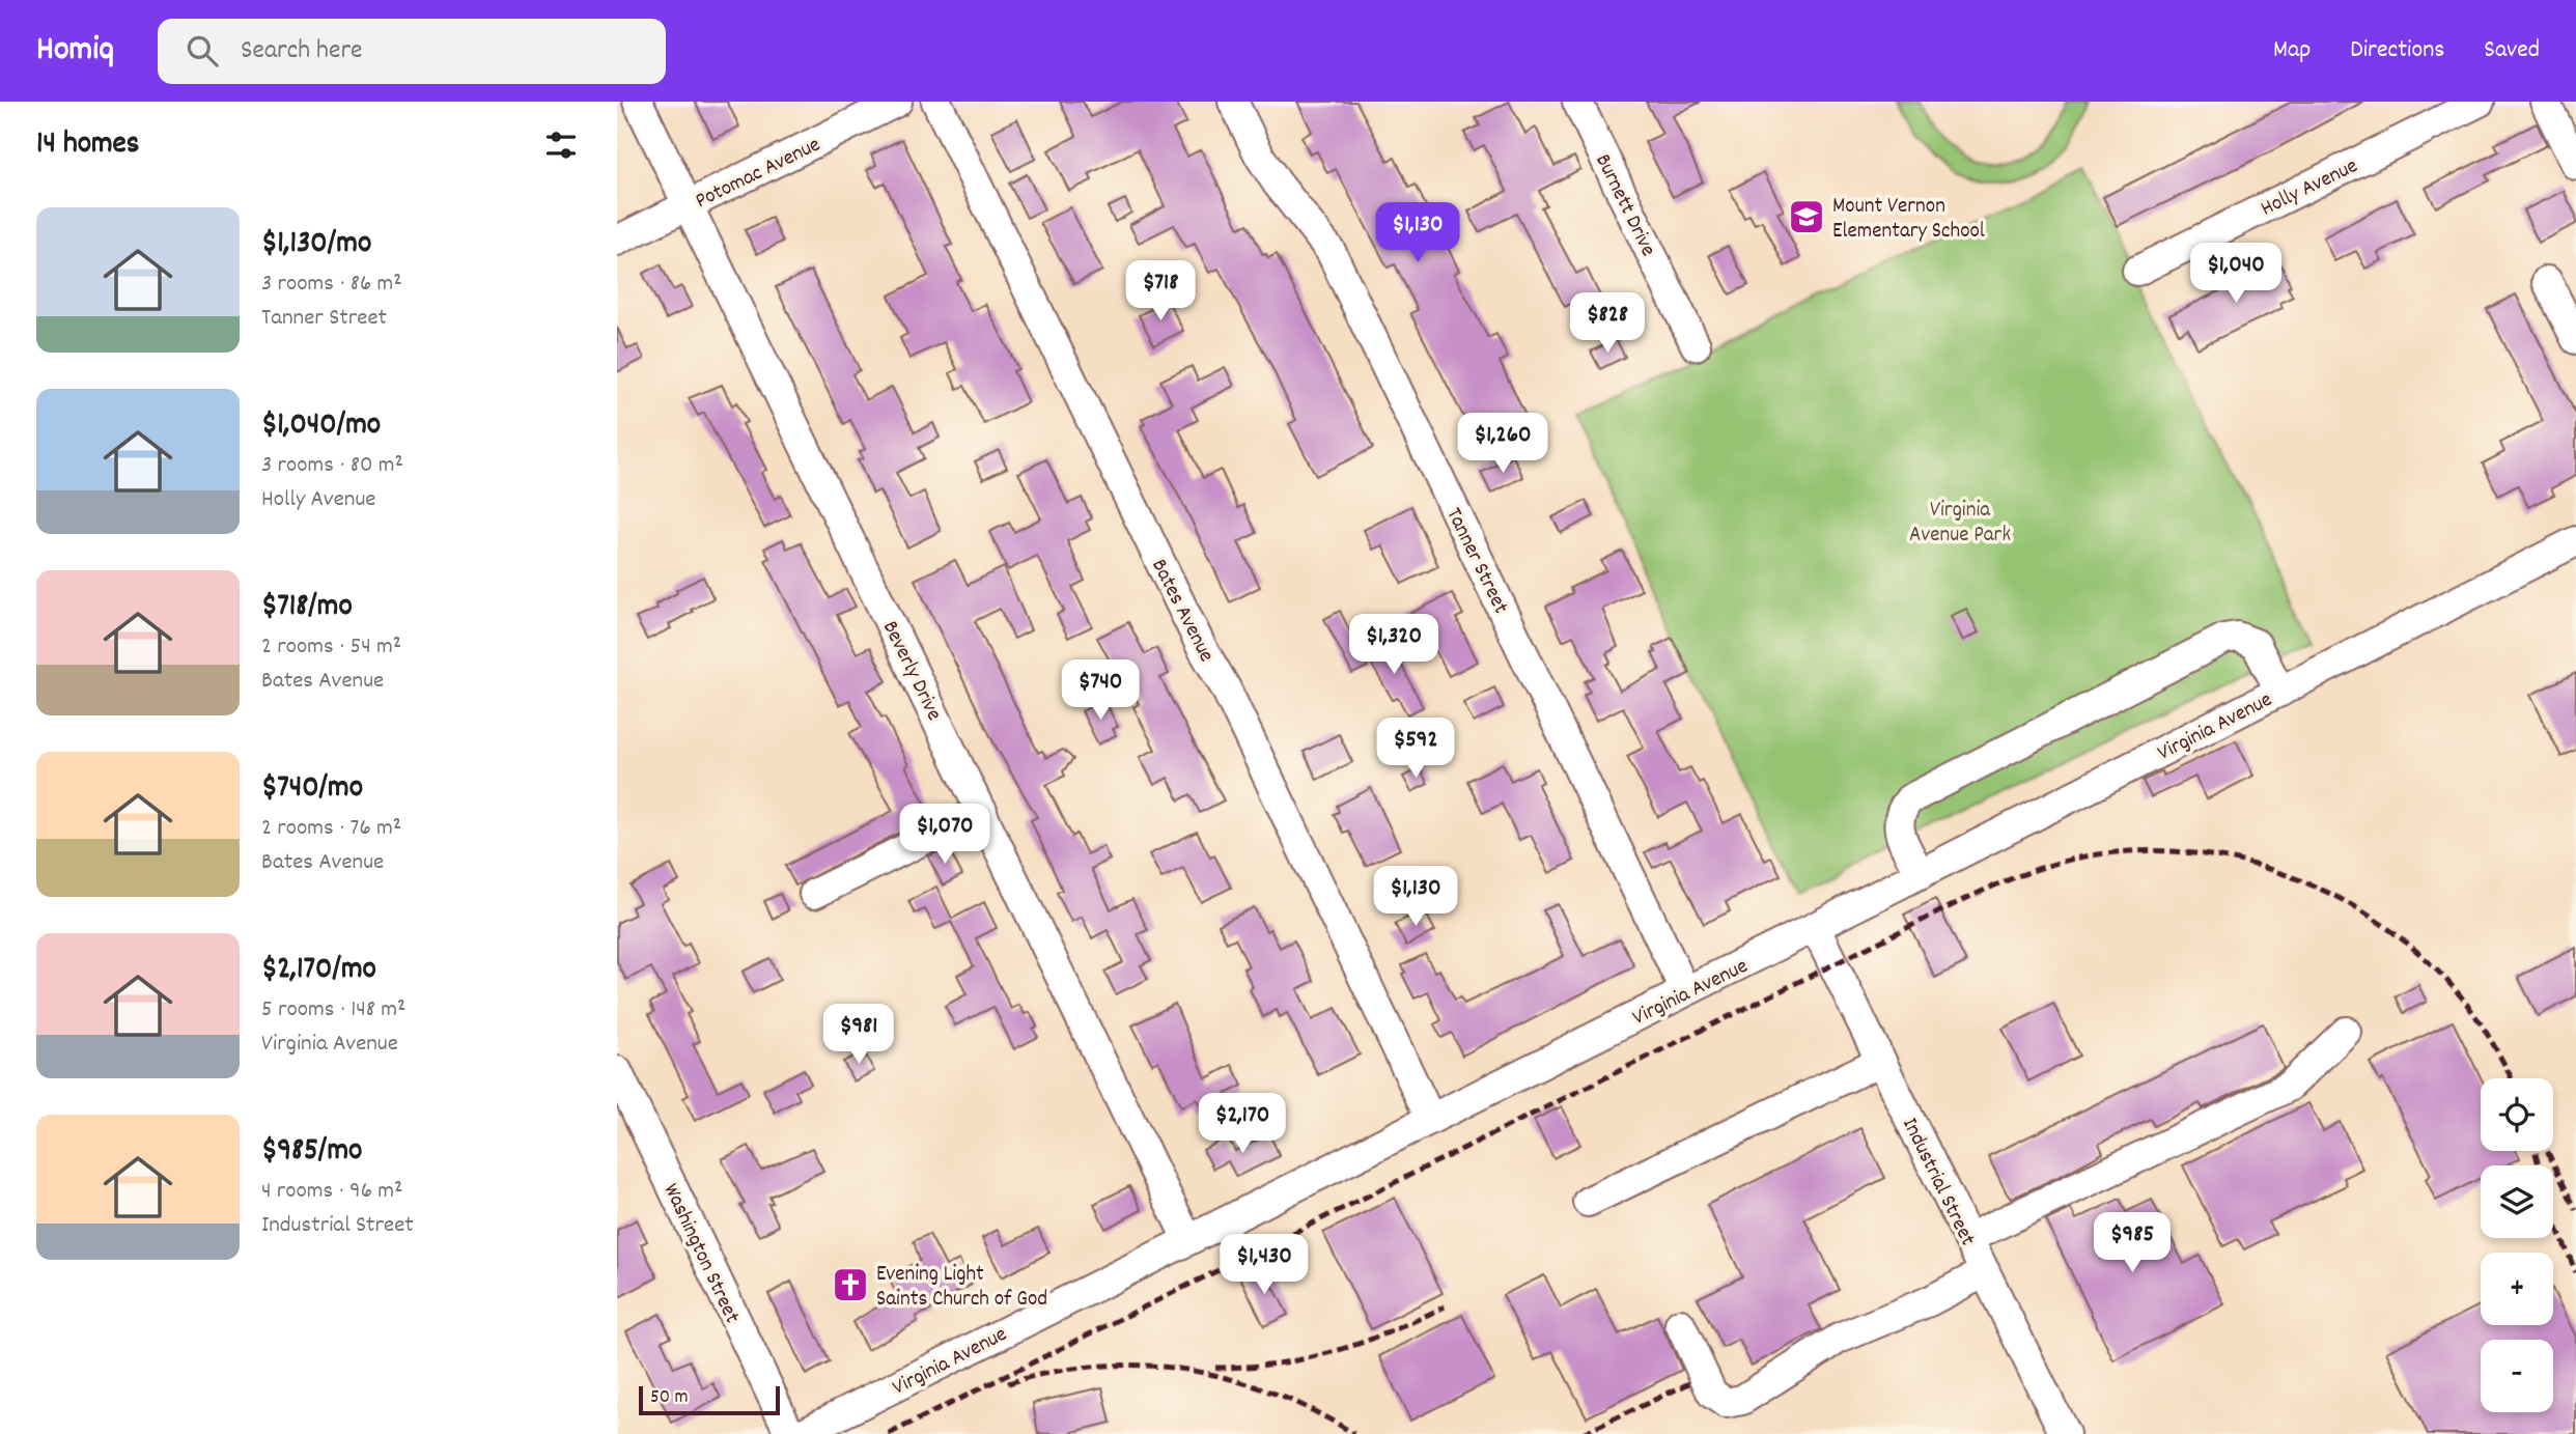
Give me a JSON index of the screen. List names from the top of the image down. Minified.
{"streets":{"street":["Potomac Avenue","Holly Avenue","Burnett Drive","Tanner Street","Bates Avenue","Beverly Drive","Virginia Avenue","Industrial Street","Washington Street"]},"crossings":[["Potomac Avenue","Beverly Drive"],["Tanner Street","Virginia Avenue"],["Bates Avenue","Virginia Avenue"],["Beverly Drive","Virginia Avenue"],["Virginia Avenue","Industrial Street"]],"parks":["Virginia Avenue Park"],"places":{"school or university":["Mount Vernon Elementary School"],"church":["Evening Light Saints Church of God"]},"scale_bar":"50 m","page":{"header":"Homiq","search":"Search here","nav":["Map","Directions","Saved"],"heading":"14 homes","list":[{"name":"$1,130/mo","note":"3 rooms · 86 m² · Tanner Street"},{"name":"$1,040/mo","note":"3 rooms · 80 m² · Holly Avenue"},{"name":"$718/mo","note":"2 rooms · 54 m² · Bates Avenue"},{"name":"$740/mo","note":"2 rooms · 76 m² · Bates Avenue"},{"name":"$2,170/mo","note":"5 rooms · 148 m² · Virginia Avenue"},{"name":"$985/mo","note":"4 rooms · 96 m² · Industrial Street"}],"price":["$1,130","$1,040","$718","$828","$1,260","$1,320","$740","$592","$1,070","$1,130","$981","$2,170","$985","$1,430"],"map_buttons":["+","−"],"scale":"50 m"}}
